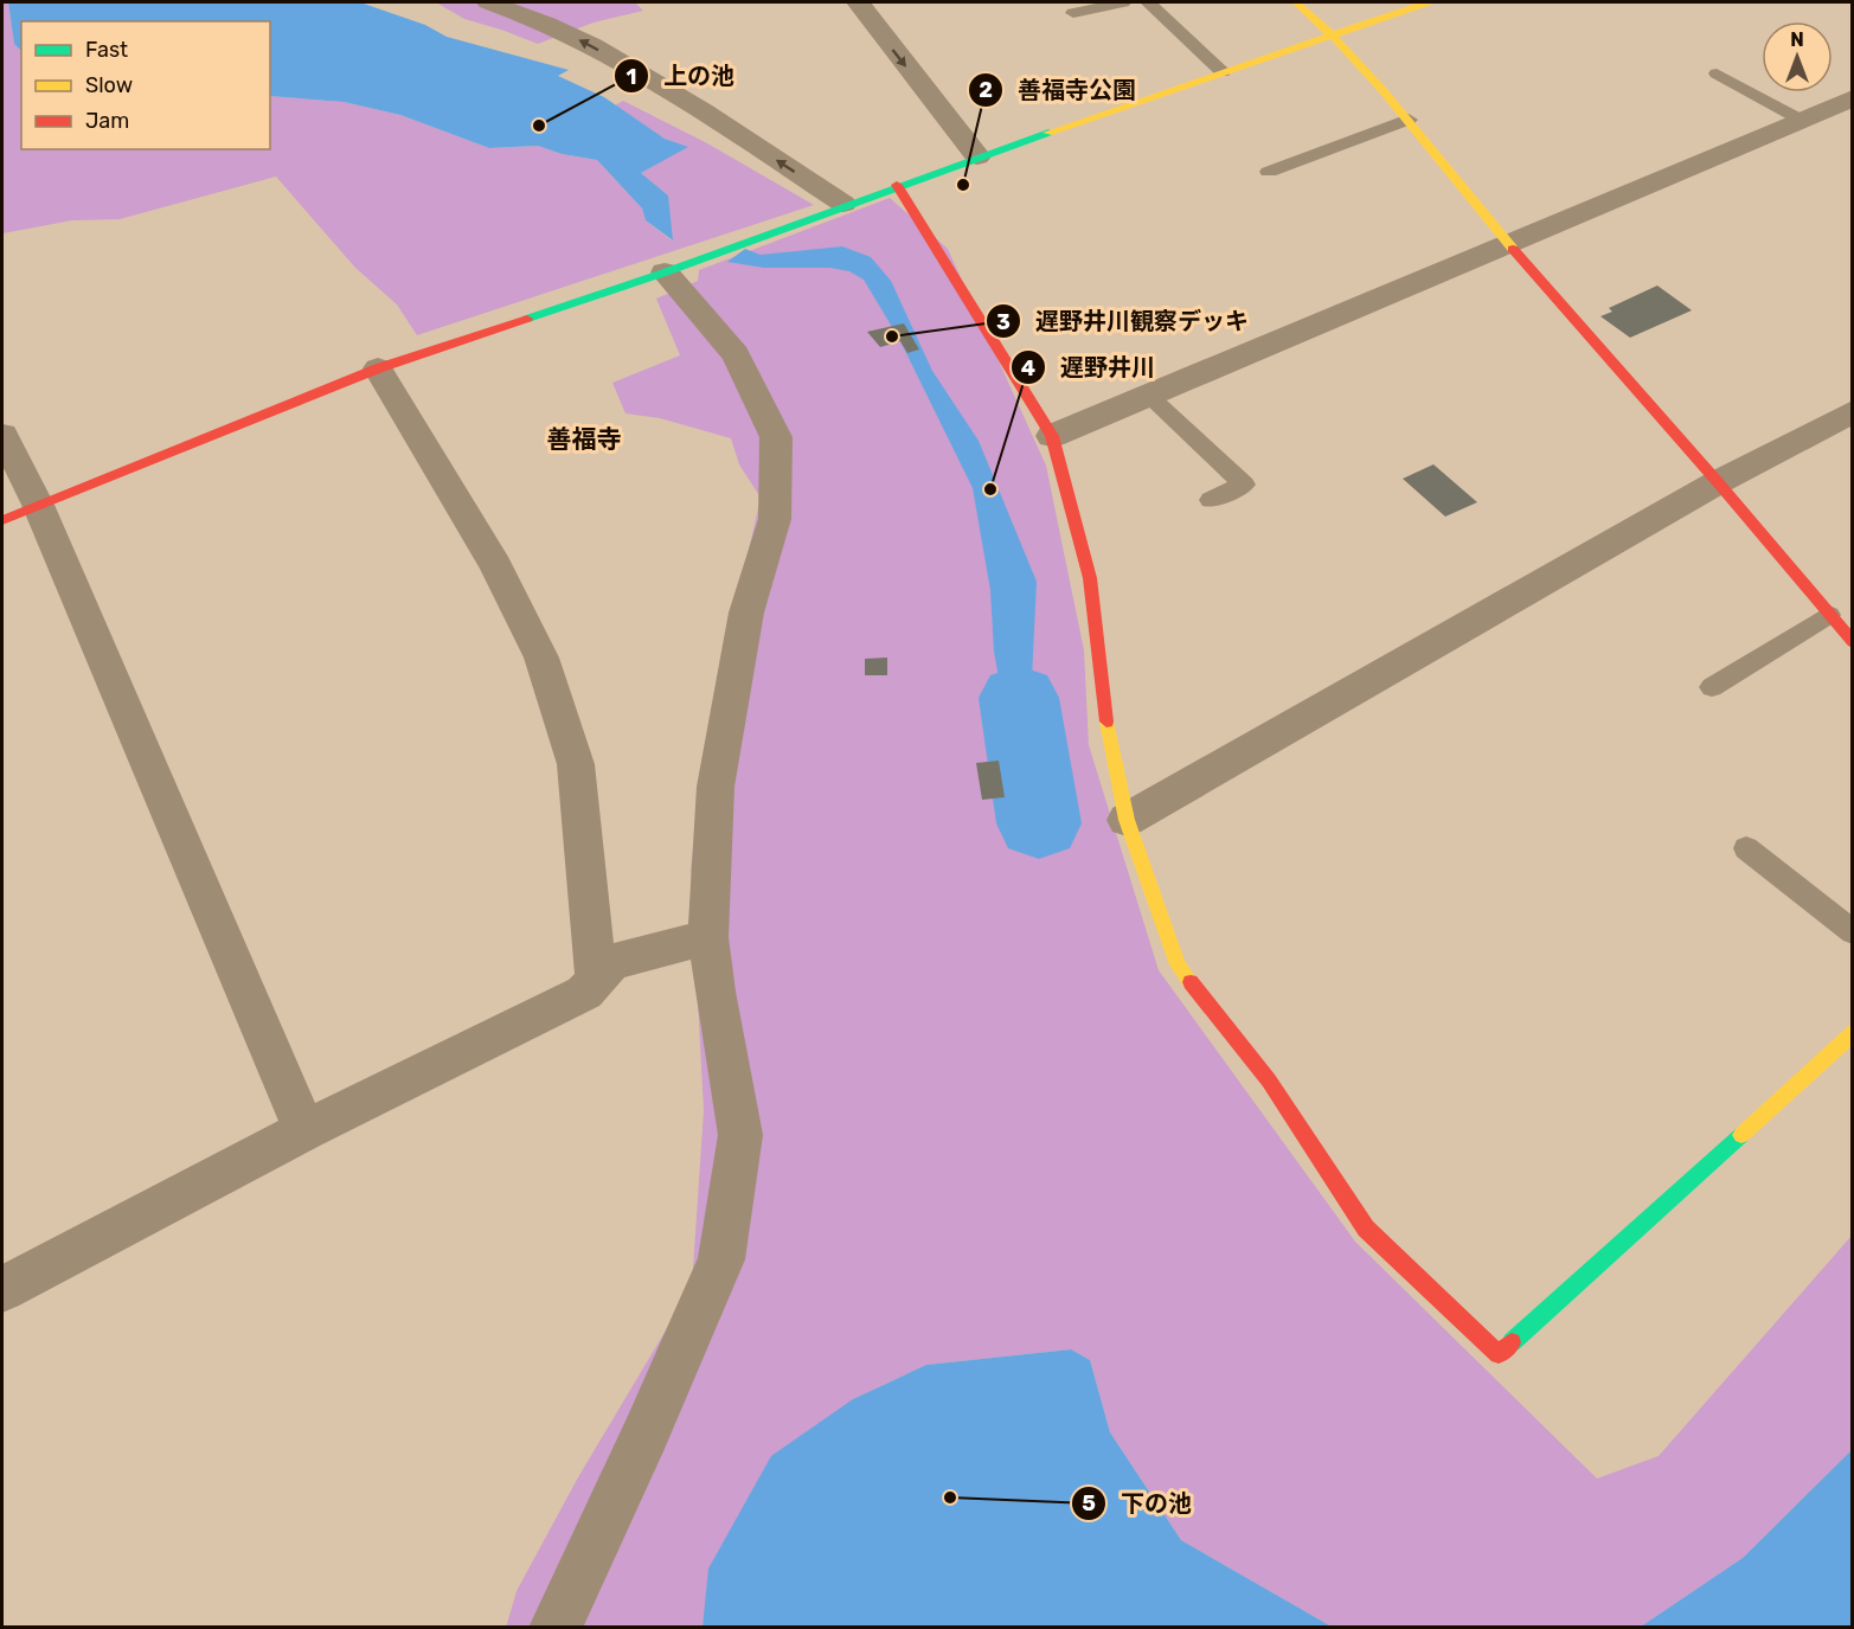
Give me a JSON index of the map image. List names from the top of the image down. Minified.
{"districts":["善福寺"],"places":["上の池","善福寺公園","遅野井川観察デッキ","遅野井川","下の池"],"legend":["Fast","Slow","Jam"],"north":"top"}
